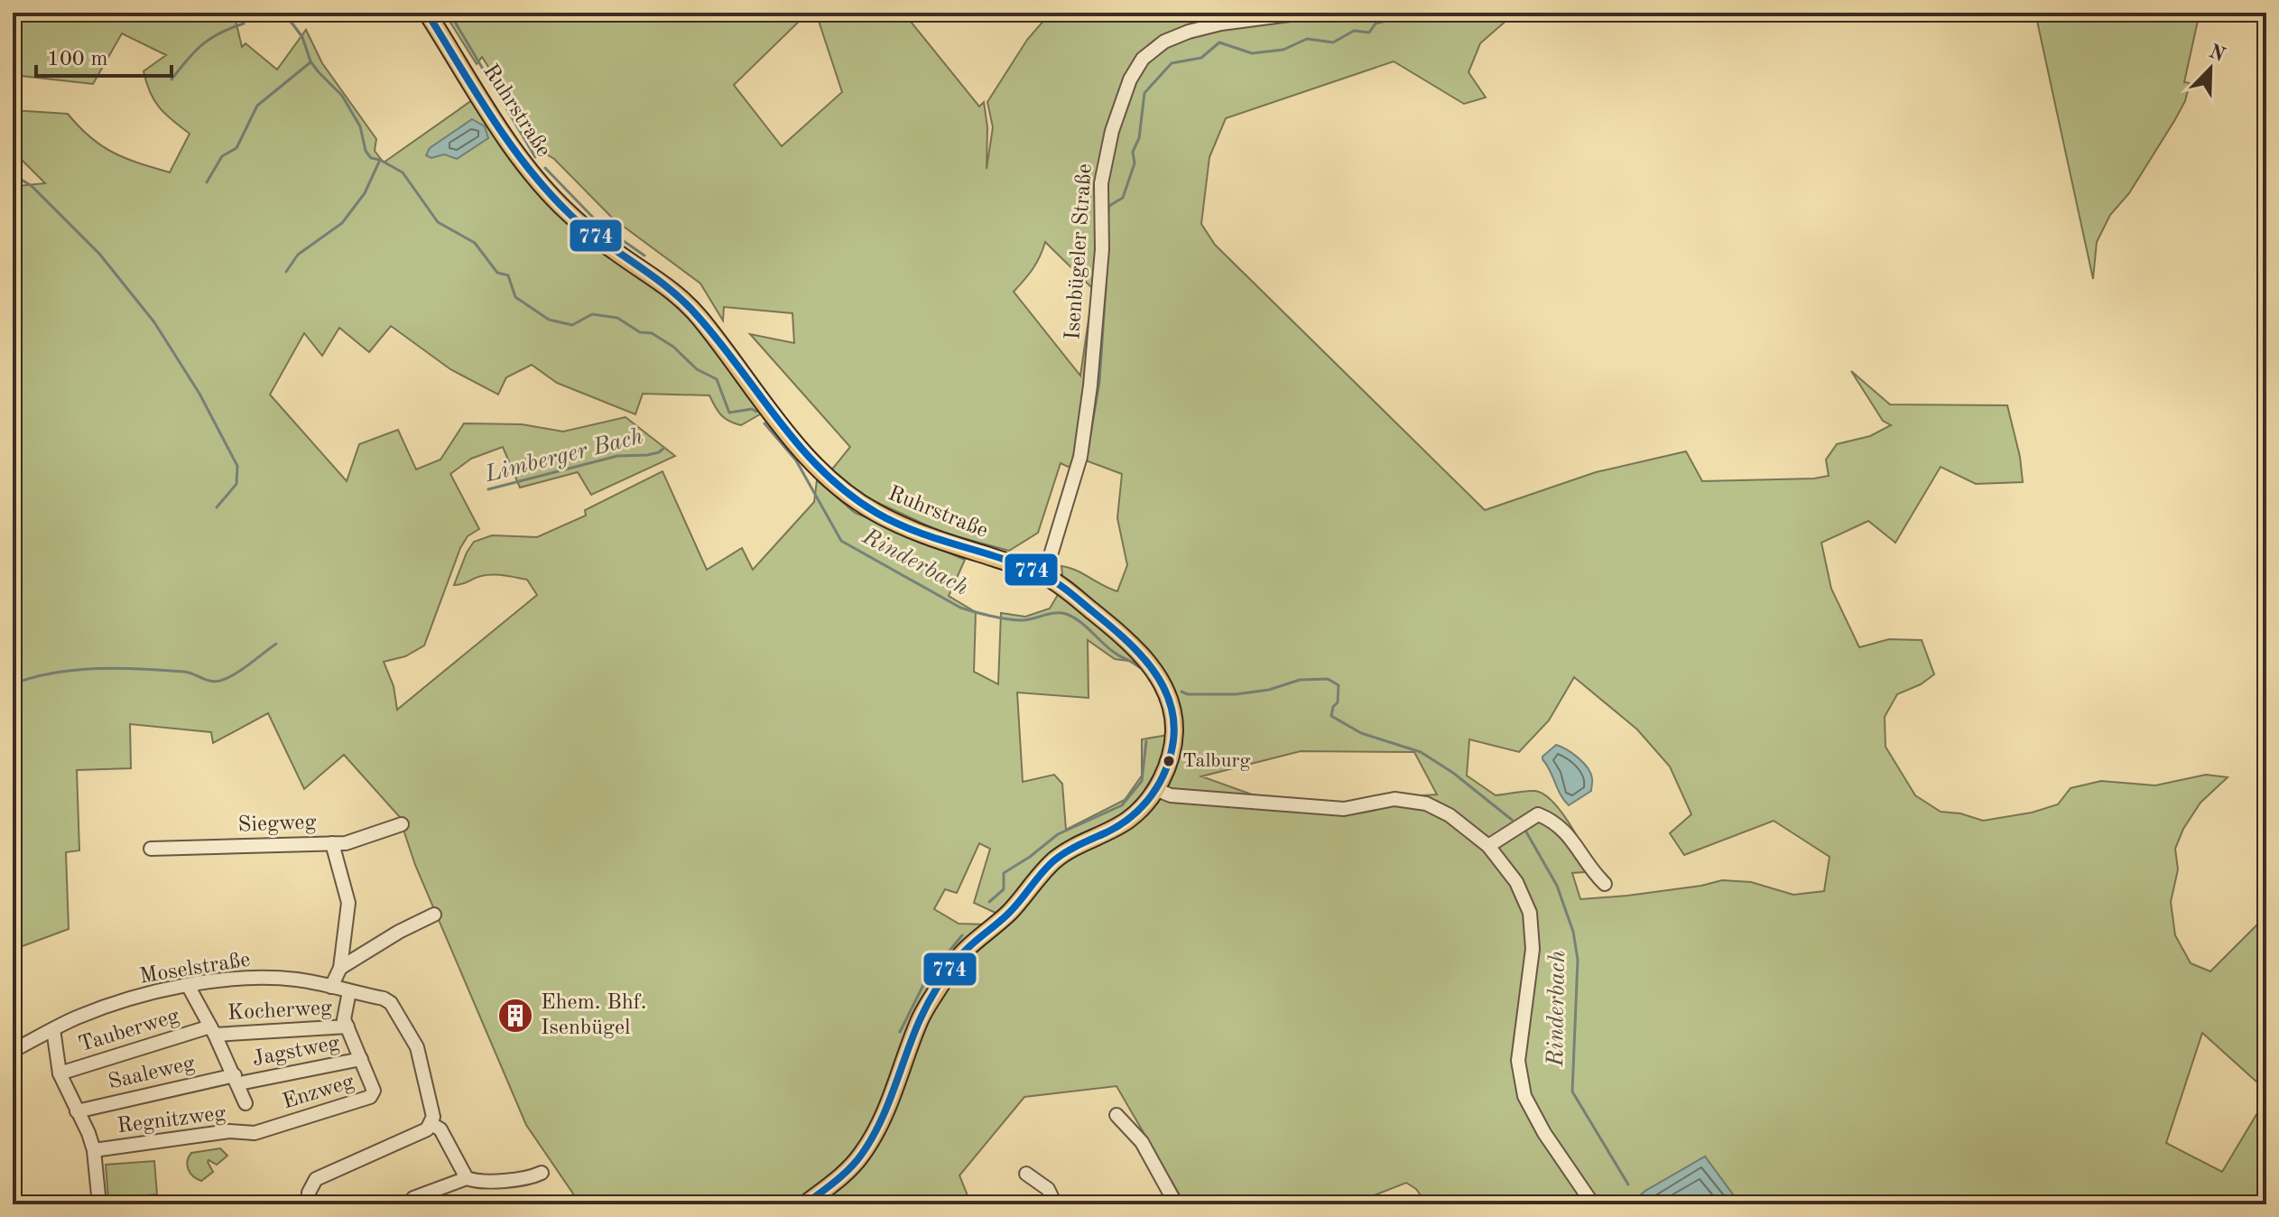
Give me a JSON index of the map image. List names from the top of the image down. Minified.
{"streets":{"main road":["Ruhrstraße"],"street":["Isenbügeler Straße","Siegweg","Moselstraße","Kocherweg","Tauberweg","Jagstweg","Saaleweg","Enzweg","Regnitzweg"]},"crossings":[["Ruhrstraße","Isenbügeler Straße"],["Moselstraße","Enzweg"],["Kocherweg","Tauberweg"],["Kocherweg","Enzweg"],["Jagstweg","Saaleweg"],["Jagstweg","Enzweg"],["Enzweg","Regnitzweg"]],"water":["Limberger Bach","Rinderbach"],"places":{"other":["Talburg"],"building":["Ehem. Bhf. Isenbügel"]},"lines":["transit line 774"],"scale_bar":"100 m","north":"top right"}
